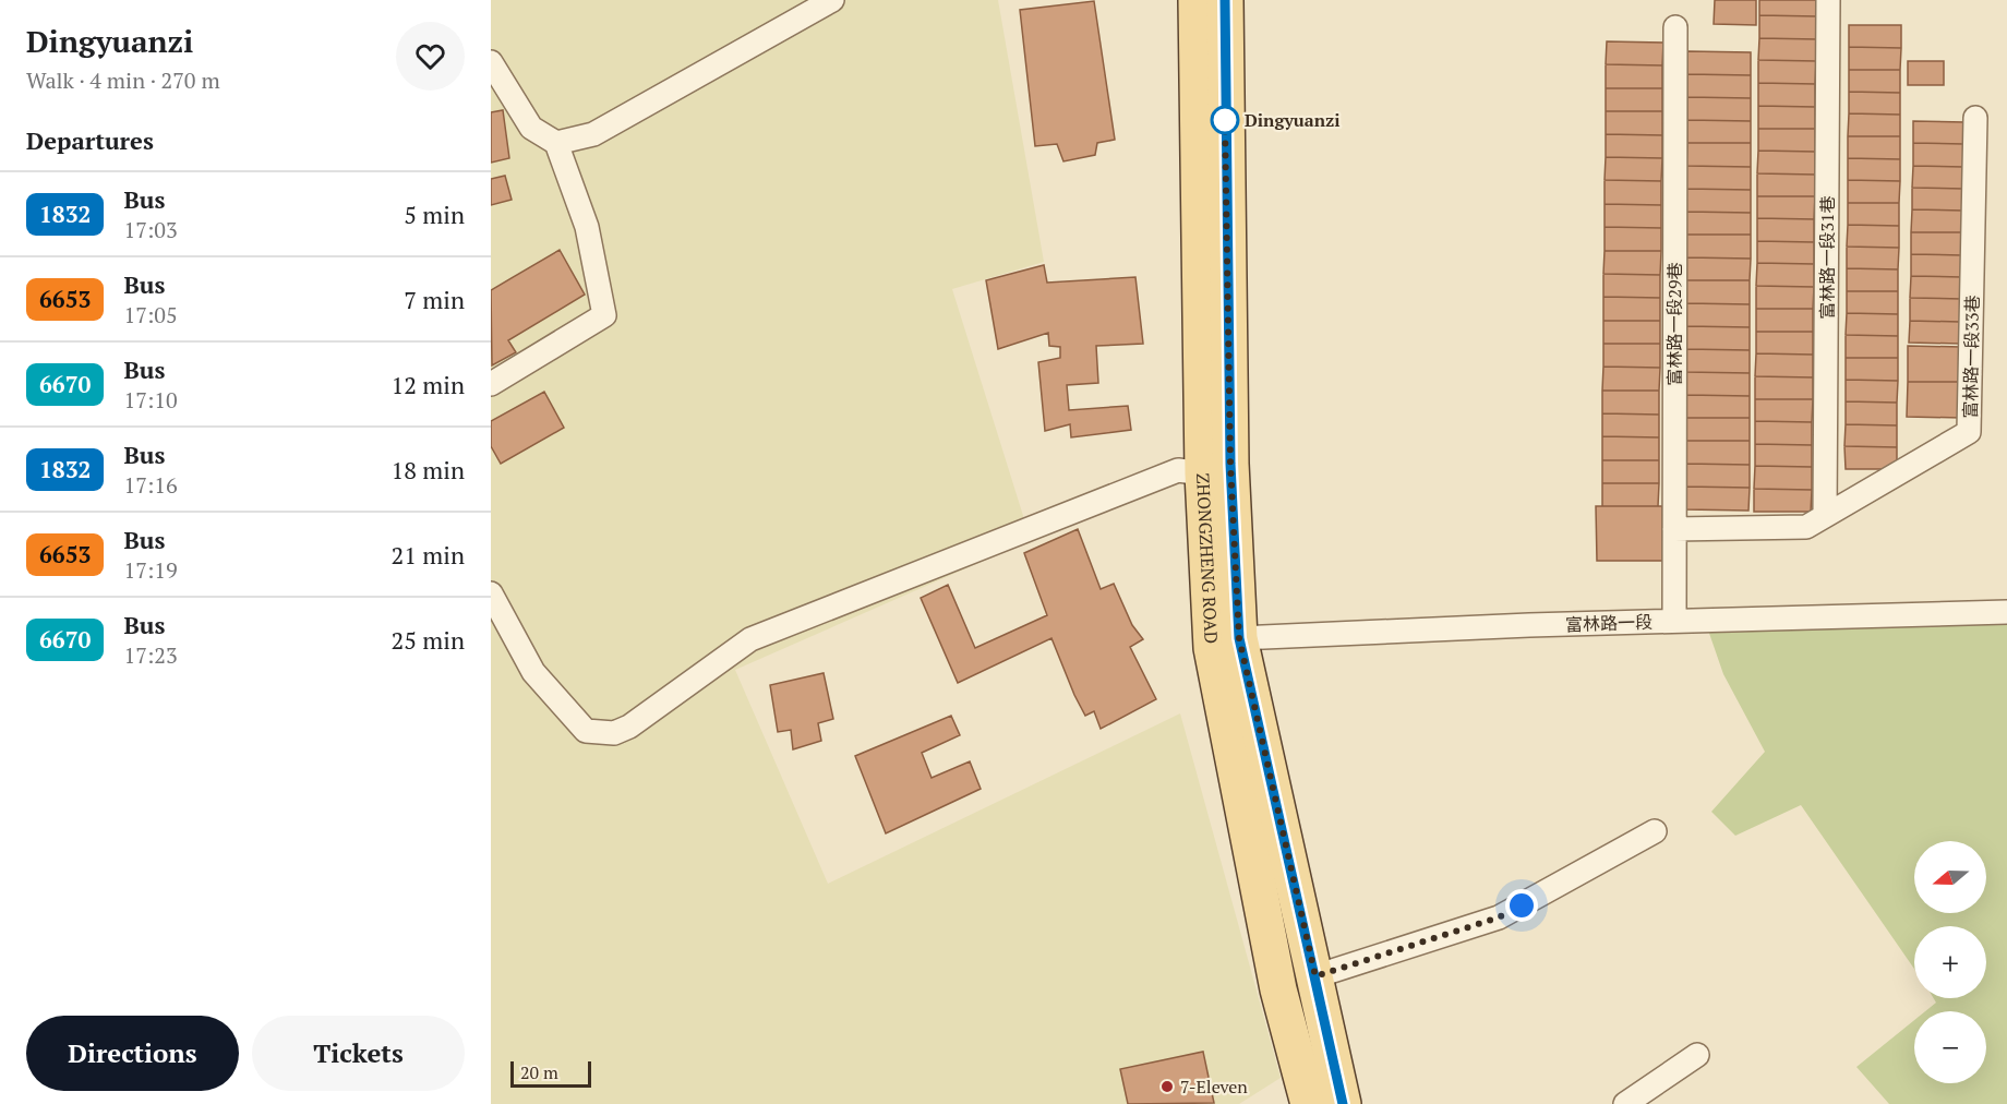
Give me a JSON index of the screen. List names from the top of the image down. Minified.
{"streets":{"main road":["ZHONGZHENG ROAD"],"street":["富林路一段31巷","富林路一段29巷","富林路一段33巷","富林路一段"]},"crossings":[["富林路一段31巷","富林路一段33巷"],["富林路一段29巷","富林路一段33巷"],["富林路一段29巷","富林路一段"],["ZHONGZHENG ROAD","富林路一段"]],"places":["Dingyuanzi","7-Eleven"],"lines":["bus line 1832"],"scale_bar":"20 m","north":"left","page":{"heading":[["Dingyuanzi","Walk · 4 min · 270 m"],"Departures"],"list":[{"mark":"1832","name":"Bus","note":"17:03","value":"5 min"},{"mark":"6653","name":"Bus","note":"17:05","value":"7 min"},{"mark":"6670","name":"Bus","note":"17:10","value":"12 min"},{"mark":"1832","name":"Bus","note":"17:16","value":"18 min"},{"mark":"6653","name":"Bus","note":"17:19","value":"21 min"},{"mark":"6670","name":"Bus","note":"17:23","value":"25 min"}],"map_buttons":["+","−"],"buttons":["Directions","Tickets"],"scale":"20 m"}}
